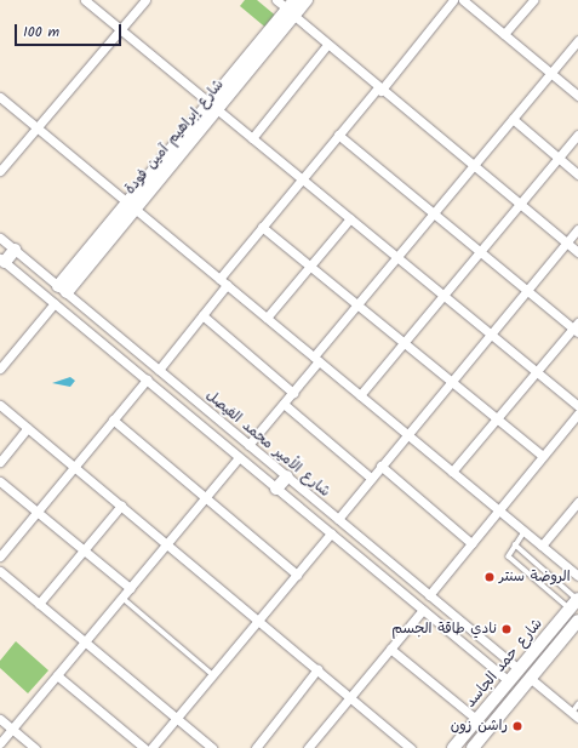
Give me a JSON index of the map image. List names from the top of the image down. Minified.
{"streets":{"street":["شارع إبراهيم آمين فودة","شارع الأمير محمد الفيصل","شارع حمد الجاسد"]},"crossings":[["شارع إبراهيم آمين فودة","شارع الأمير محمد الفيصل"],["شارع الأمير محمد الفيصل","شارع حمد الجاسد"]],"places":["الروضة سنتر","نادي طاقة الجسم","راشن زون"],"scale_bar":"100 m"}
